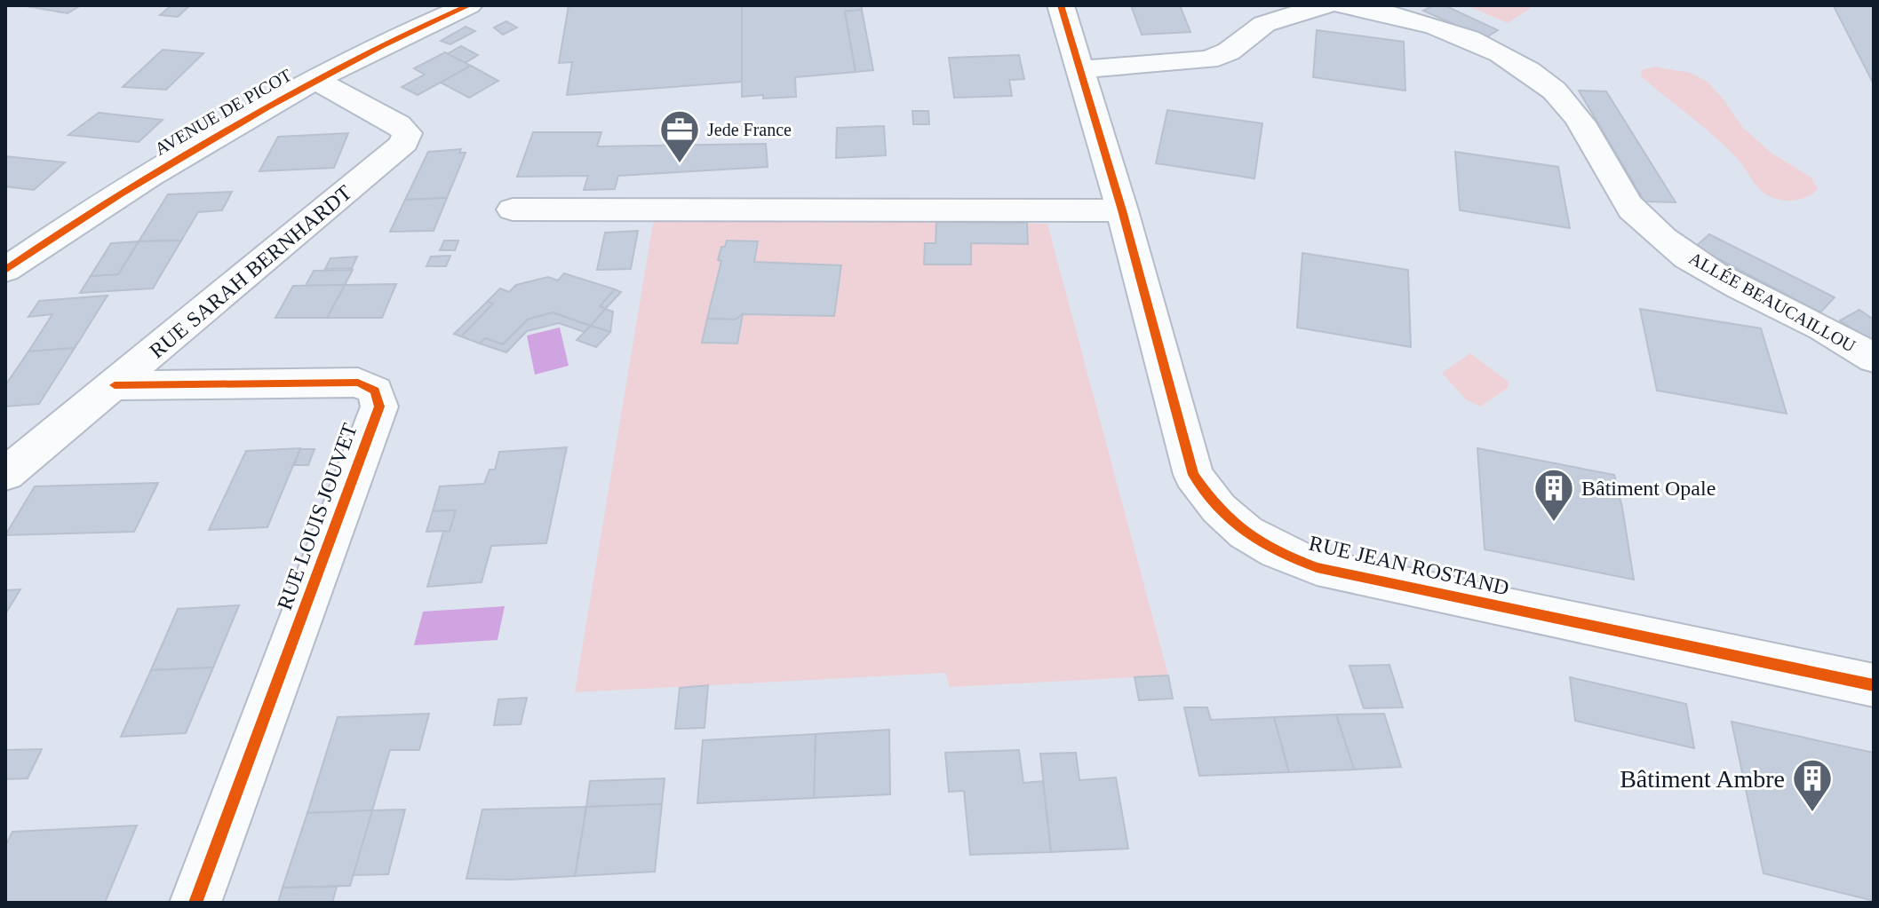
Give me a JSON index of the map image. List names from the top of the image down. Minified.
{"streets":{"street":["AVENUE DE PICOT","RUE SARAH BERNHARDT","ALLÉE BEAUCAILLOU","RUE LOUIS JOUVET","RUE JEAN ROSTAND"]},"crossings":[["AVENUE DE PICOT","RUE SARAH BERNHARDT"],["RUE SARAH BERNHARDT","RUE LOUIS JOUVET"]],"places":{"office":["Jede France"],"building":["Bâtiment Opale","Bâtiment Ambre"]}}
